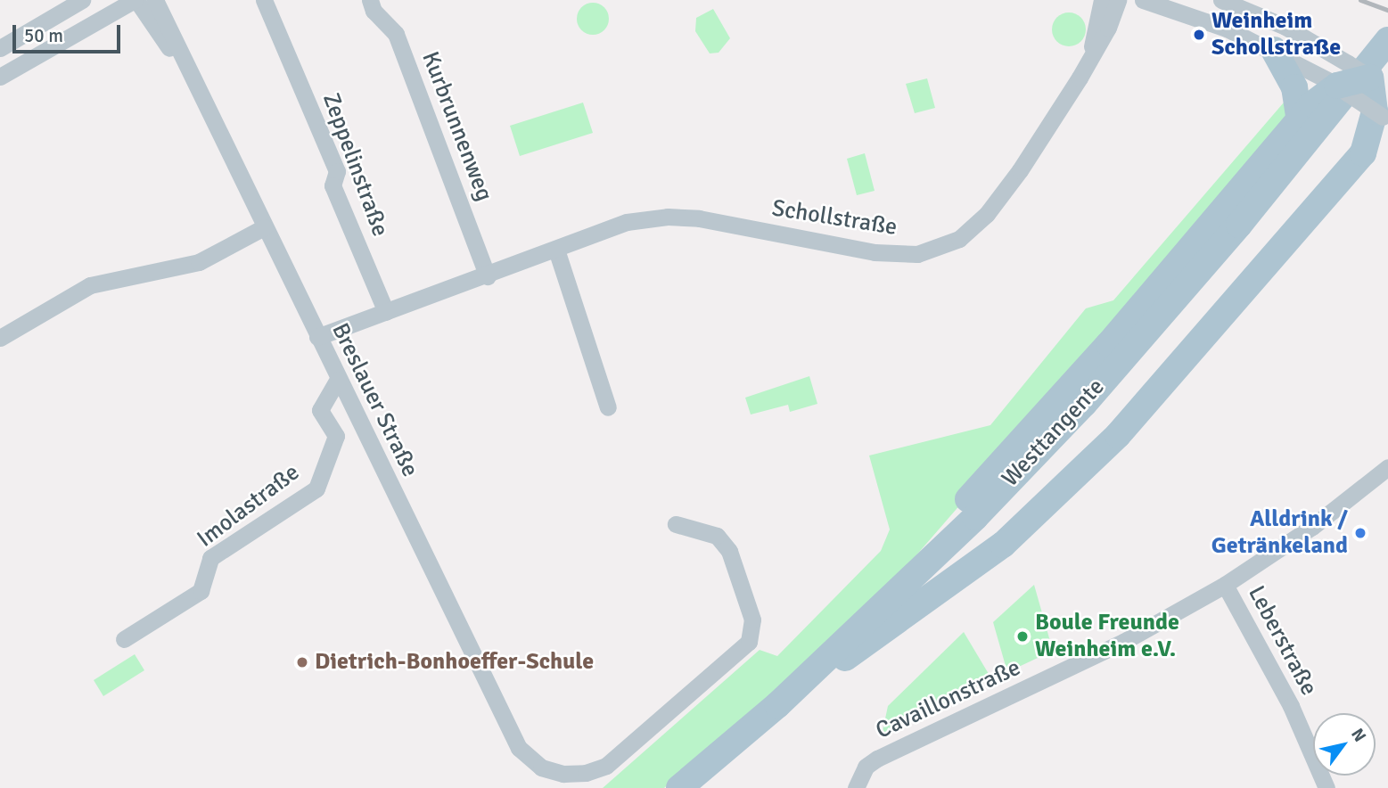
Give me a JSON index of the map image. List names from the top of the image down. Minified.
{"streets":{"main road":["Westtangente"],"street":["Kurbrunnenweg","Zeppelinstraße","Schollstraße","Breslauer Straße","Imolastraße","Leberstraße","Cavaillonstraße"]},"crossings":[["Kurbrunnenweg","Schollstraße"],["Zeppelinstraße","Schollstraße"],["Schollstraße","Breslauer Straße"],["Breslauer Straße","Imolastraße"],["Leberstraße","Cavaillonstraße"]],"places":["Weinheim Schollstraße","Alldrink / Getränkeland","Boule Freunde Weinheim e.V.","Dietrich-Bonhoeffer-Schule"],"scale_bar":"50 m","north":"top right"}
